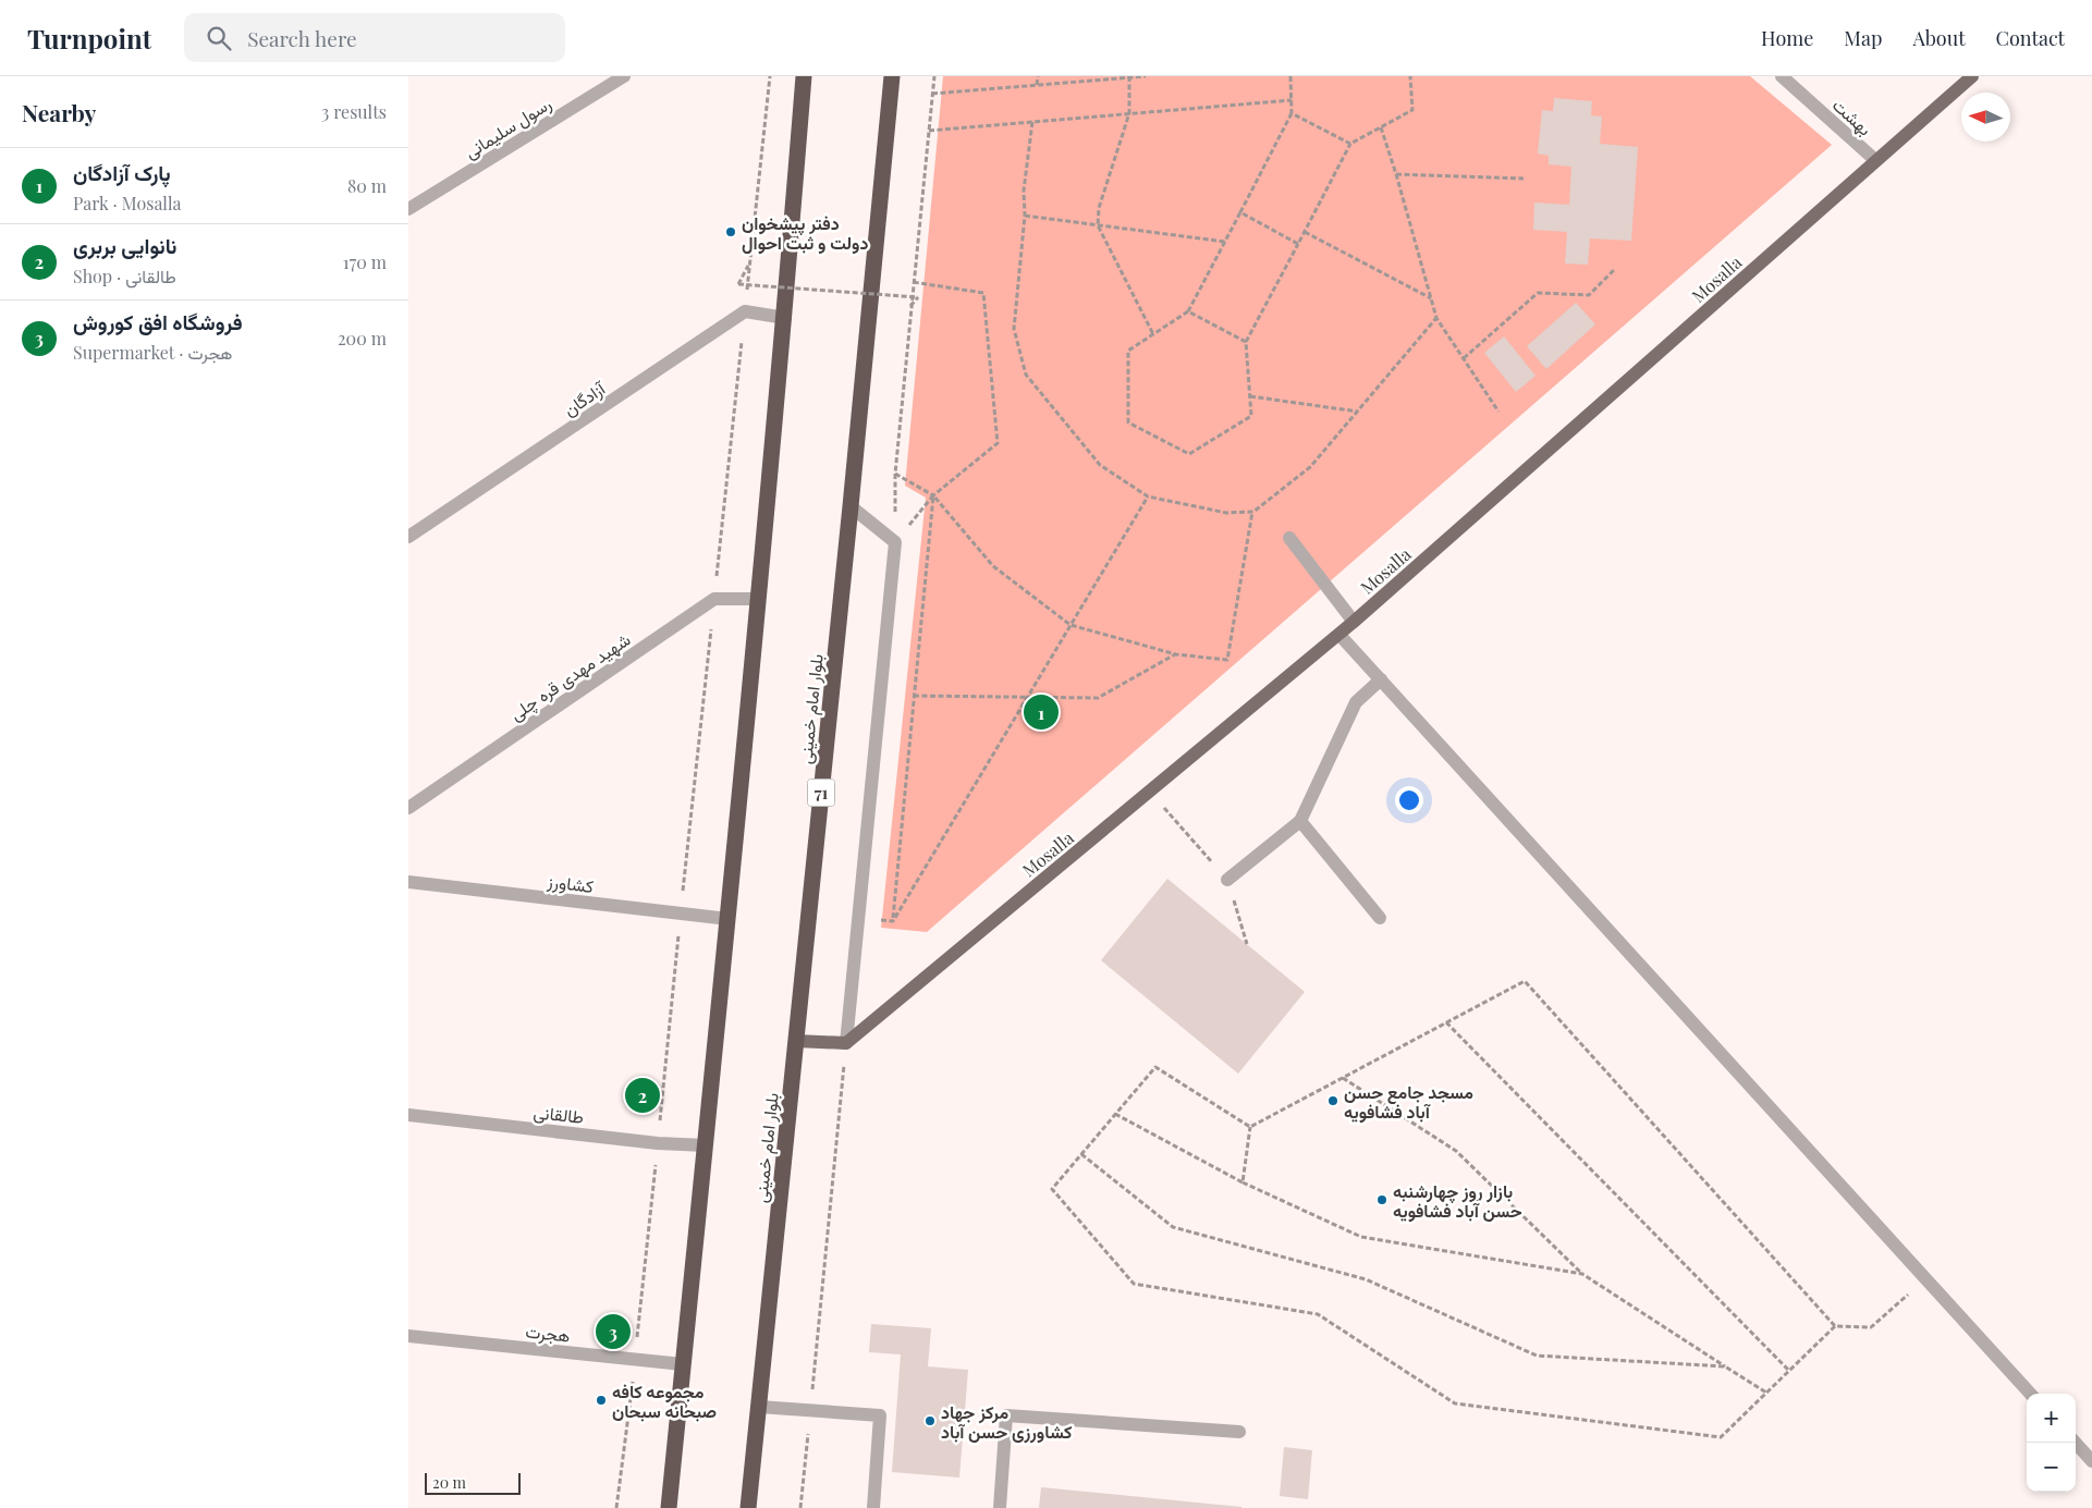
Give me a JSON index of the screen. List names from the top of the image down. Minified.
{"streets":{"highway":["بلوار امام خمینی","71"],"main road":["Mosalla"],"street":["بهشت","رسول سلیمانی","آزادگان","شهید مهدی قره چلی","کشاورز","طالقانی","هجرت"]},"crossings":[["بهشت","Mosalla"]],"places":["دفتر پیشخوان دولت و ثبت احوال","مسجد جامع حسن آباد فشافویه","بازار روز چهارشنبه حسن آباد فشافویه","مجموعه کافه صبحانه سبحان","مرکز جهاد کشاورزی حسن آباد"],"scale_bar":"20 m","north":"left","page":{"header":"Turnpoint","search":"Search here","nav":["Home","Map","About","Contact"],"heading":["Nearby","3 results"],"list":[{"mark":"1","name":"پارک آزادگان","note":"Park · Mosalla","value":"80 m"},{"mark":"2","name":"نانوایی بربری","note":"Shop · طالقانی","value":"170 m"},{"mark":"3","name":"فروشگاه افق کوروش","note":"Supermarket · هجرت","value":"200 m"}],"pins":["1","2","3"],"map_buttons":["+","−"],"scale":"20 m"}}
